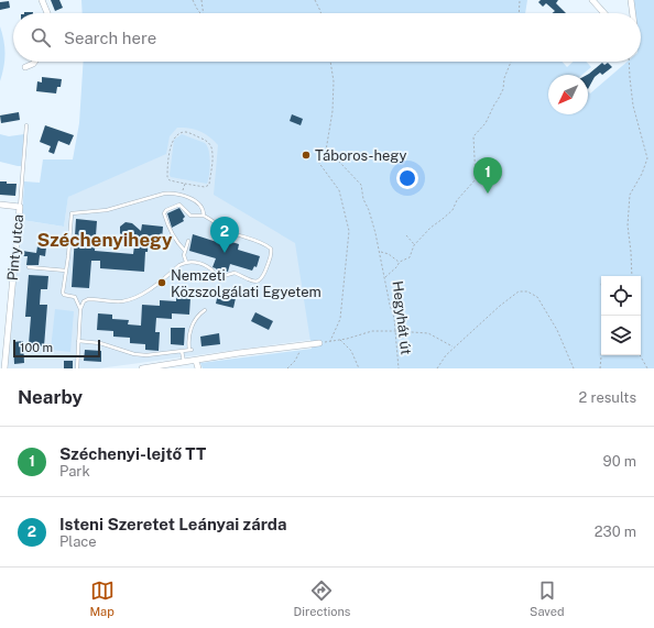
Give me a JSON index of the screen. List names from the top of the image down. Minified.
{"streets":{"street":["Pinty utca"],"path":["Hegyhát út"]},"districts":["Széchenyihegy"],"places":["Táboros-hegy","Nemzeti Közszolgálati Egyetem"],"scale_bar":"100 m","north":"bottom left","page":{"search":"Search here","pins":["1","2"],"scale":"100 m","heading":["Nearby","2 results"],"list":[{"mark":"1","name":"Széchenyi-lejtő TT","note":"Park","value":"90 m"},{"mark":"2","name":"Isteni Szeretet Leányai zárda","note":"Place","value":"230 m"}],"nav":["Map","Directions","Saved"]}}
